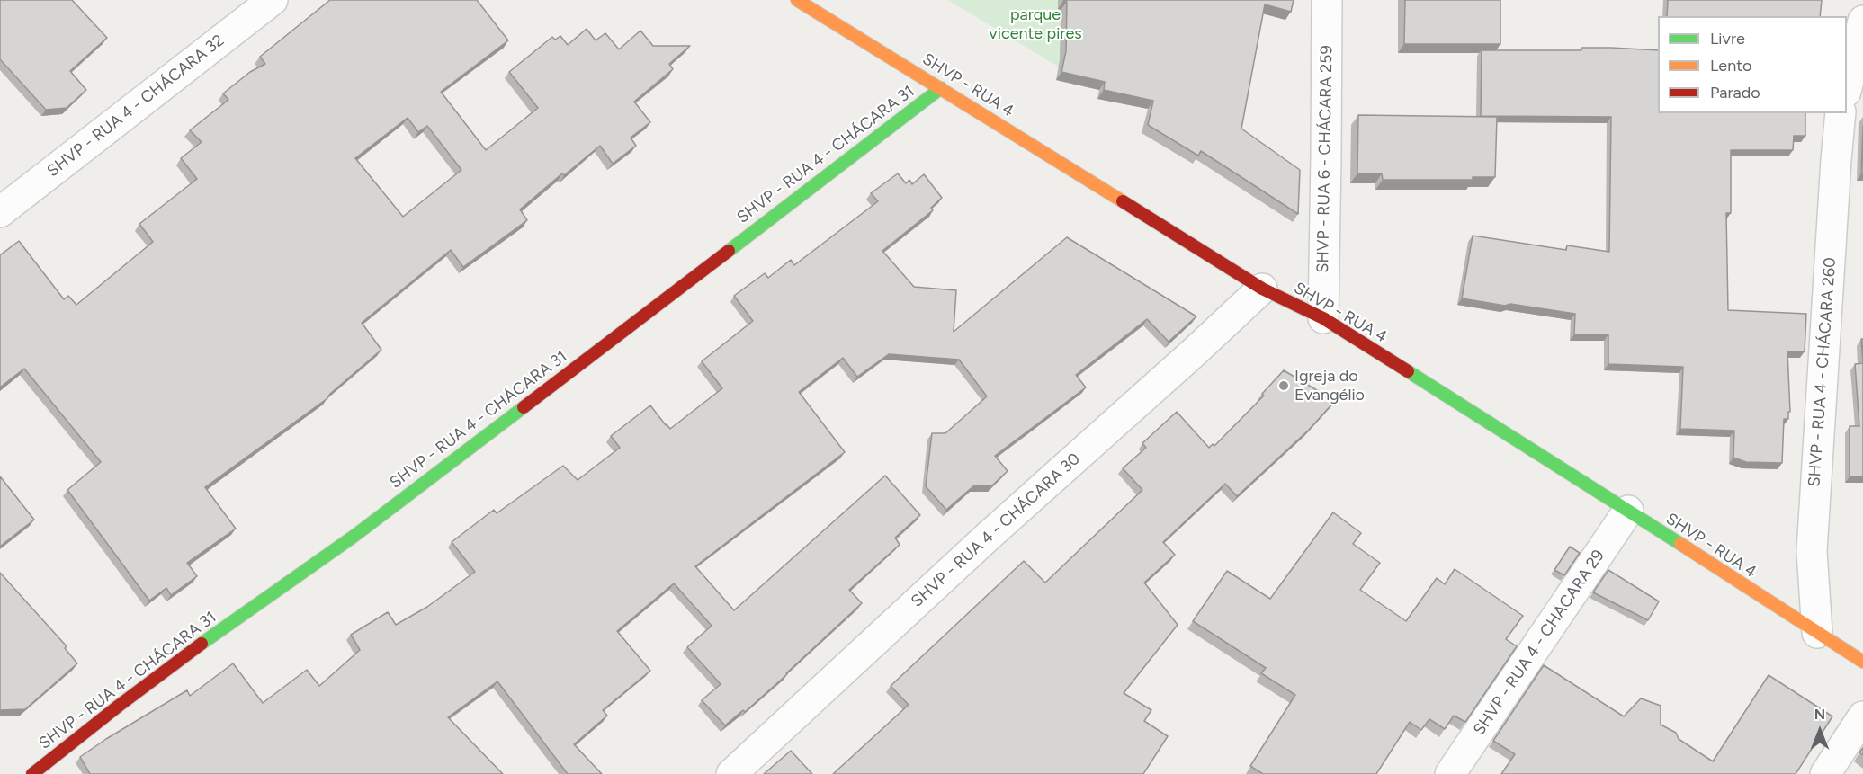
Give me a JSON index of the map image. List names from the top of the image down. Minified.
{"streets":{"street":["SHVP - RUA 4","SHVP - RUA 4 - CHÁCARA 32","SHVP - RUA 4 - CHÁCARA 31","SHVP - RUA 6 - CHÁCARA 259","SHVP - RUA 4 - CHÁCARA 260","SHVP - RUA 4 - CHÁCARA 30","SHVP - RUA 4 - CHÁCARA 29"]},"crossings":[["SHVP - RUA 4","SHVP - RUA 4 - CHÁCARA 31"],["SHVP - RUA 4","SHVP - RUA 6 - CHÁCARA 259"],["SHVP - RUA 4","SHVP - RUA 4 - CHÁCARA 260"],["SHVP - RUA 4","SHVP - RUA 4 - CHÁCARA 30"],["SHVP - RUA 4","SHVP - RUA 4 - CHÁCARA 29"]],"parks":["parque vicente pires"],"places":["Igreja do Evangélio"],"legend":["Livre","Lento","Parado"],"north":"top"}
